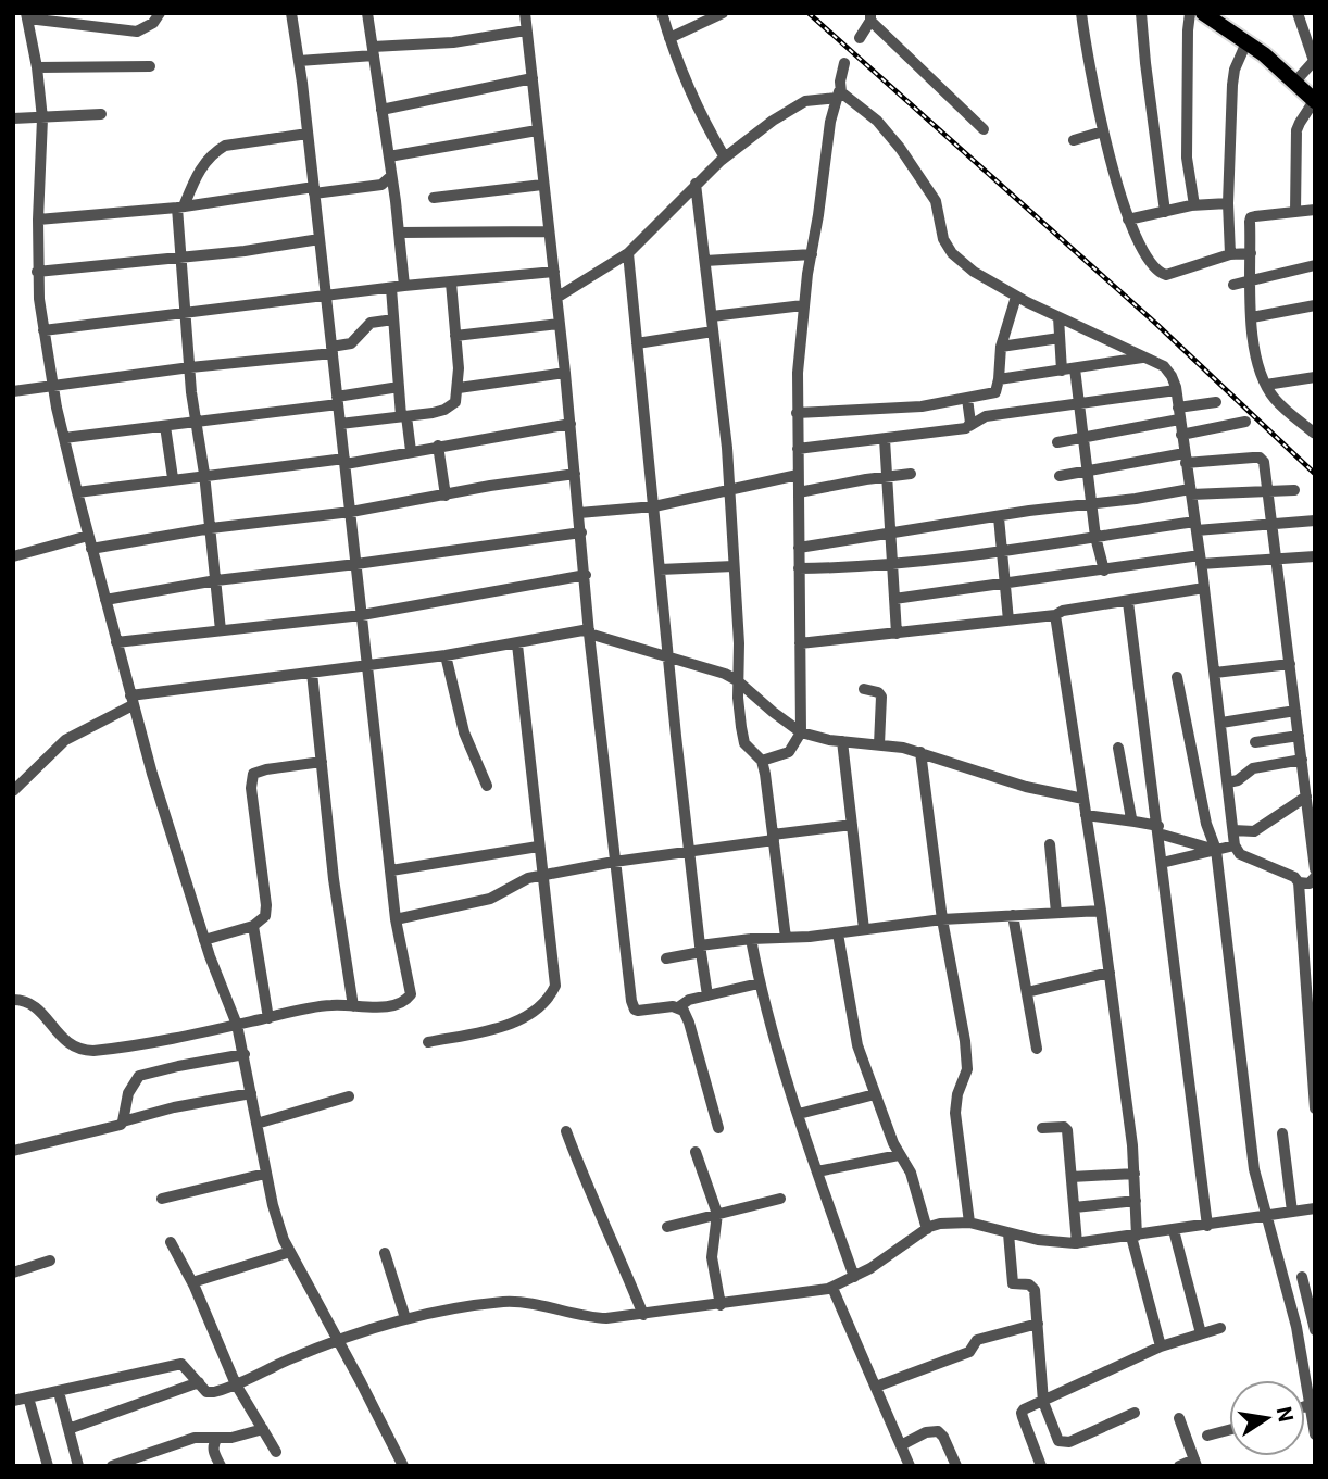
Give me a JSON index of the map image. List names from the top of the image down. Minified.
{"north":"right"}
